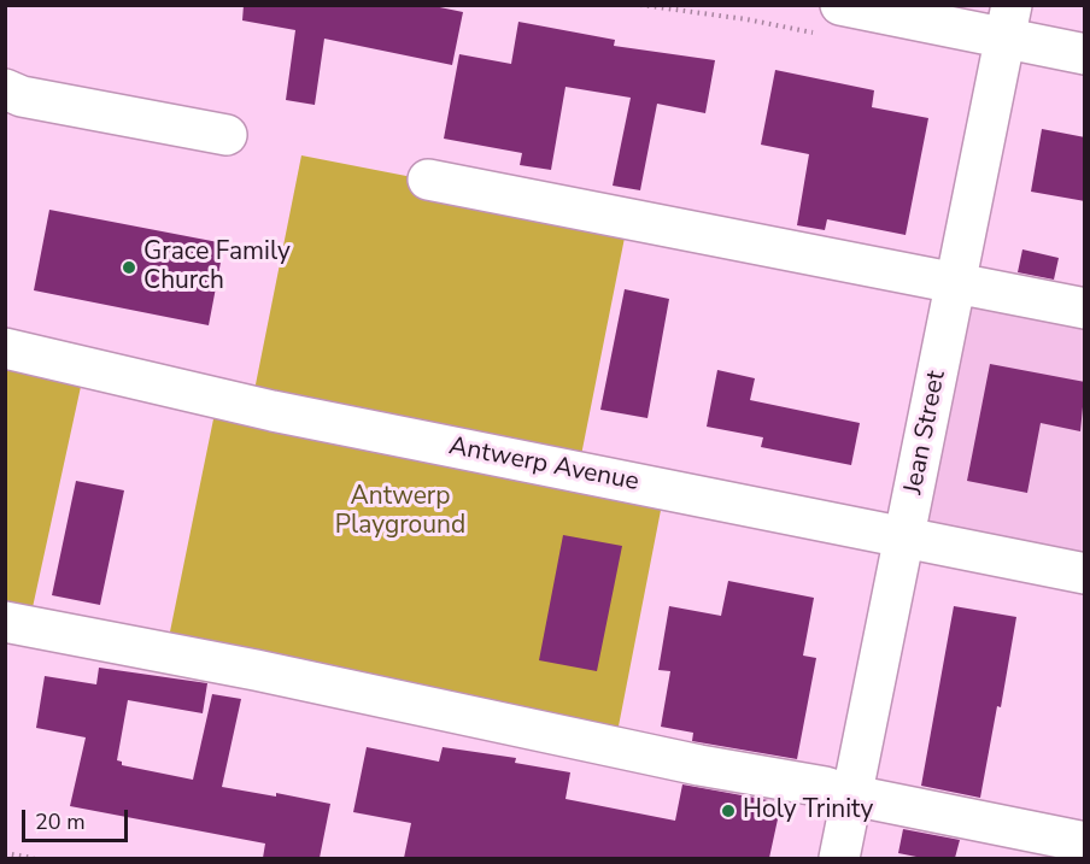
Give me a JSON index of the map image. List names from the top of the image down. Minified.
{"streets":{"street":["Jean Street","Antwerp Avenue"]},"crossings":[["Jean Street","Antwerp Avenue"]],"parks":["Antwerp Playground"],"places":["Grace Family Church","Holy Trinity"],"scale_bar":"20 m"}
